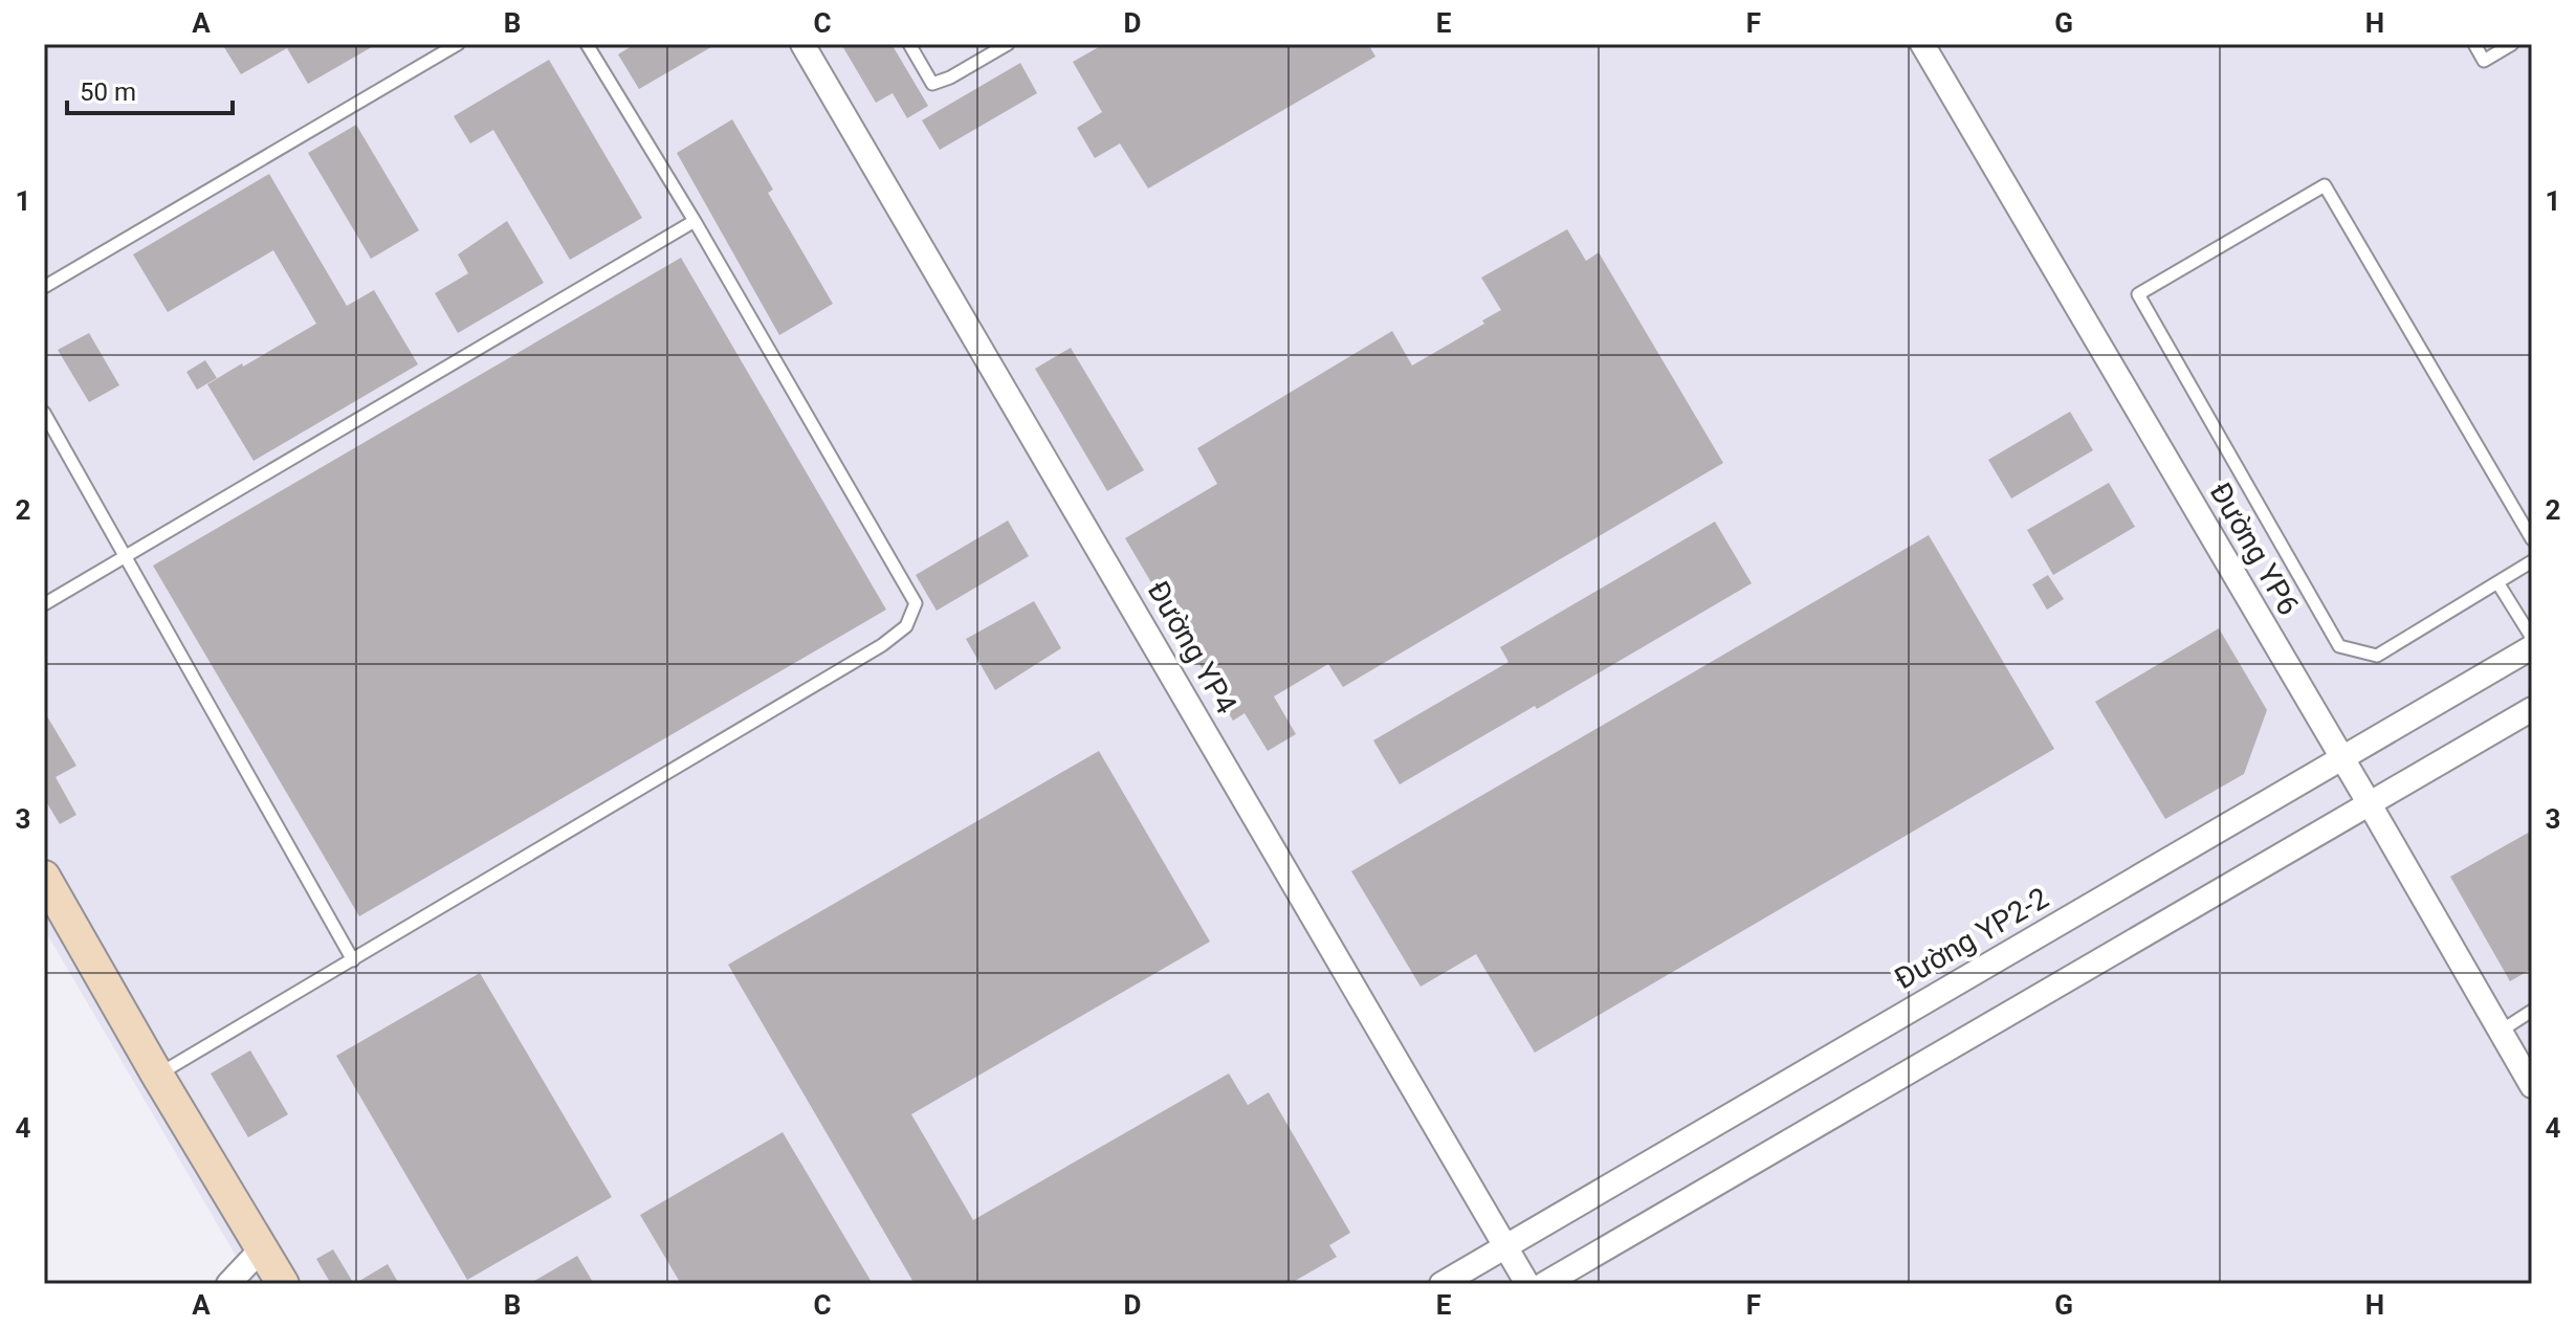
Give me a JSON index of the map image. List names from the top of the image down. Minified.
{"streets":{"street":["Đường YP6","Đường YP4","Đường YP2-2"]},"crossings":[["Đường YP6","Đường YP2-2"],["Đường YP4","Đường YP2-2"]],"scale_bar":"50 m","grid":{"columns":["A","B","C","D","E","F","G","H"],"rows":["1","2","3","4"]}}
